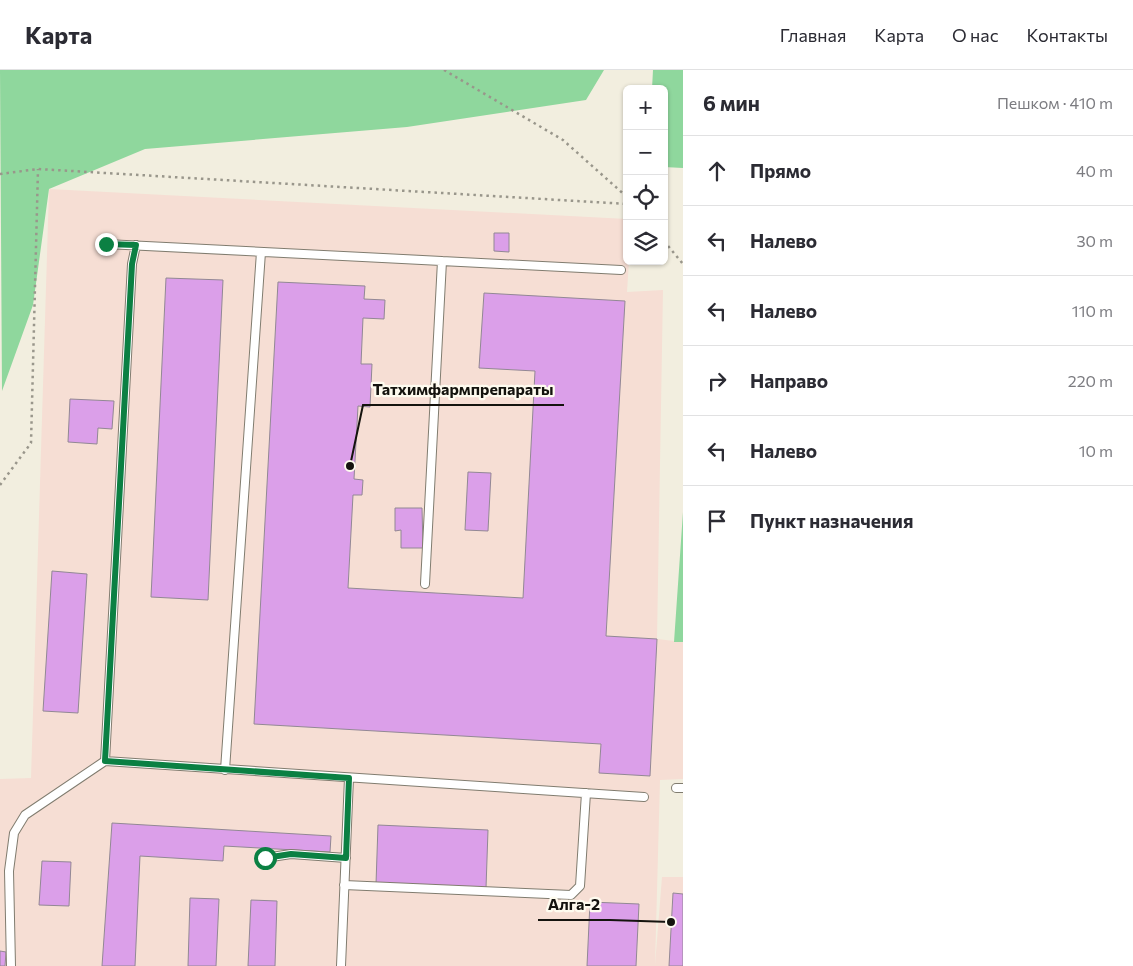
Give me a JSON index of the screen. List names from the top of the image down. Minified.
{"places":["Татхимфармпрепараты","Алга-2"],"page":{"header":"Карта","nav":["Главная","Карта","О нас","Контакты"],"heading":["6 мин","Пешком · 410 m"],"map_buttons":["+","−"],"list":[["Прямо","40 m"],["Налево","30 m"],["Налево","110 m"],["Направо","220 m"],["Налево","10 m"],"Пункт назначения"]}}
